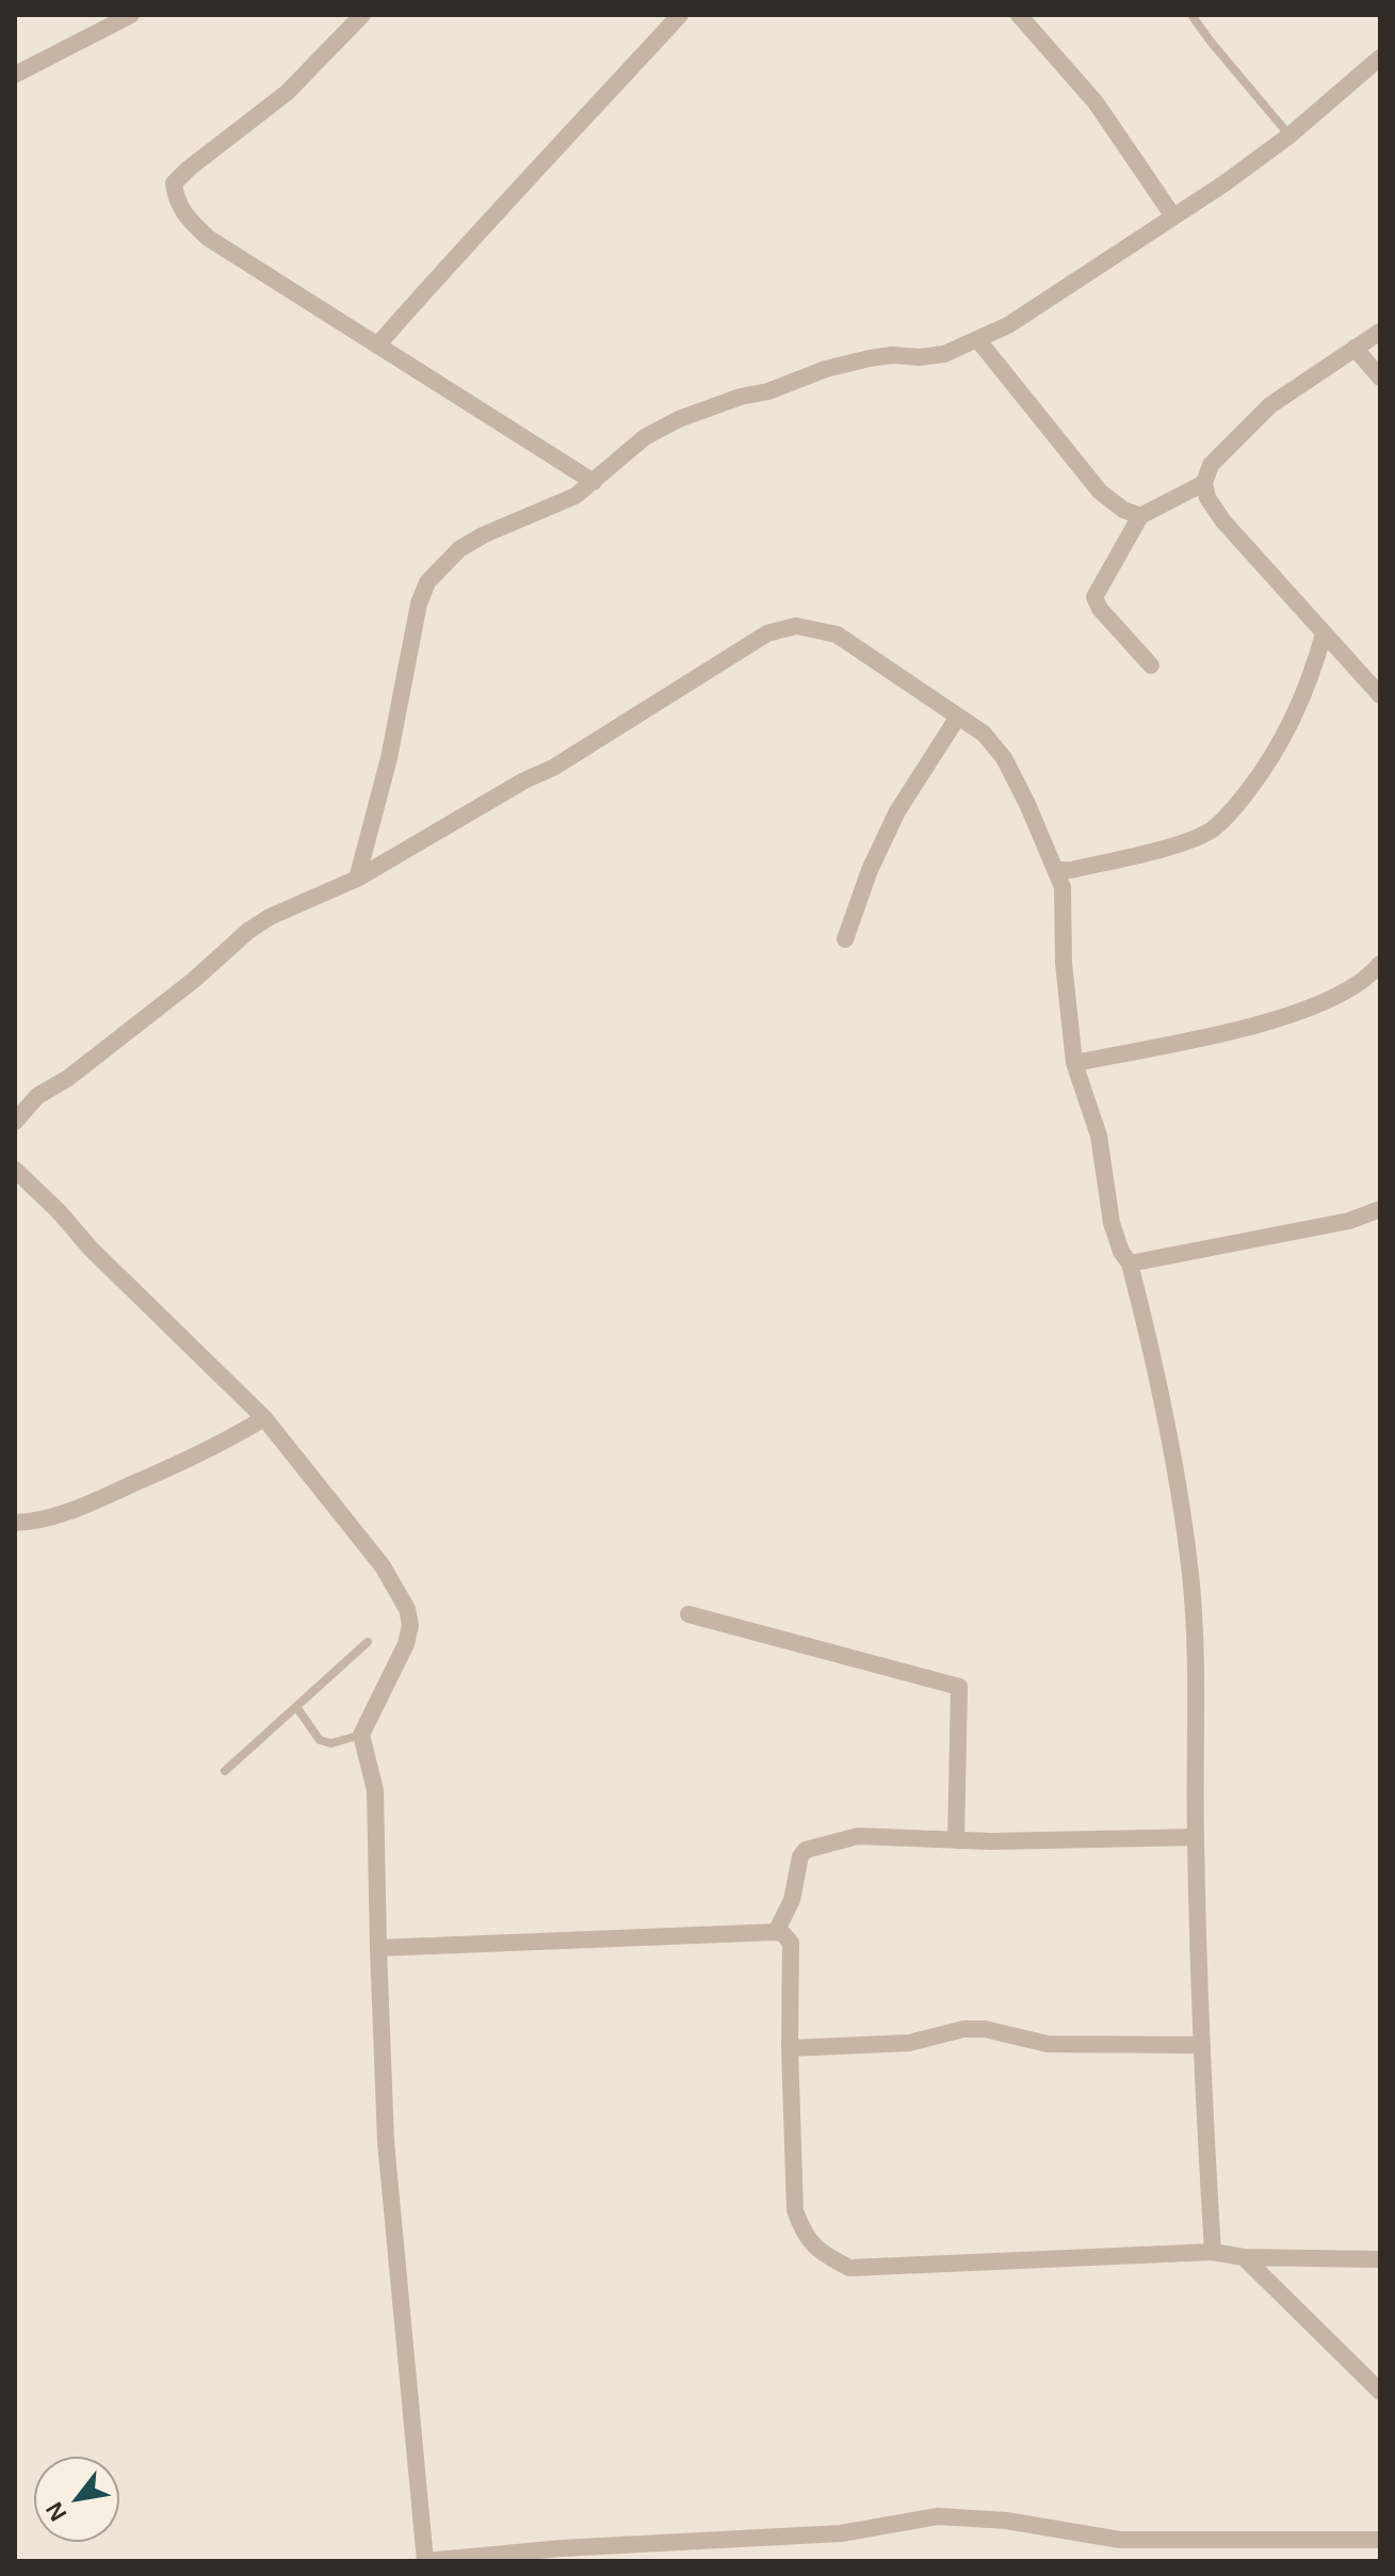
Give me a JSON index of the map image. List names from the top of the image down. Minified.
{"north":"bottom left"}
